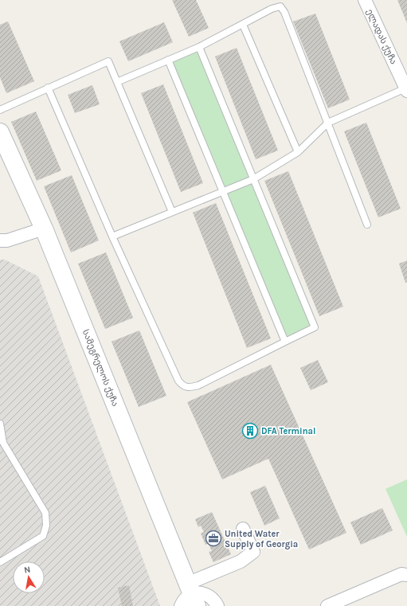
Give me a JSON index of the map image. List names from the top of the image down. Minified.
{"streets":{"main road":["სამეგრელოს ქუჩა"],"street":["ელადას ქუჩა"]},"places":{"building":["DFA Terminal"],"office":["United Water Supply of Georgia"]},"north":"top"}
